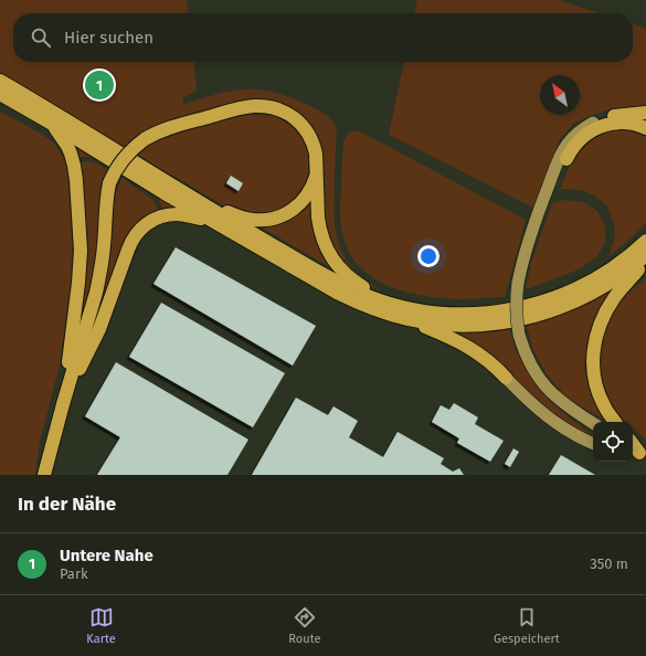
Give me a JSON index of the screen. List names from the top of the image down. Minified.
{"north":"top left","page":{"search":"Hier suchen","pins":"1","heading":"In der Nähe","list":[{"mark":"1","name":"Untere Nahe","note":"Park","value":"350 m"}],"nav":["Karte","Route","Gespeichert"]}}
